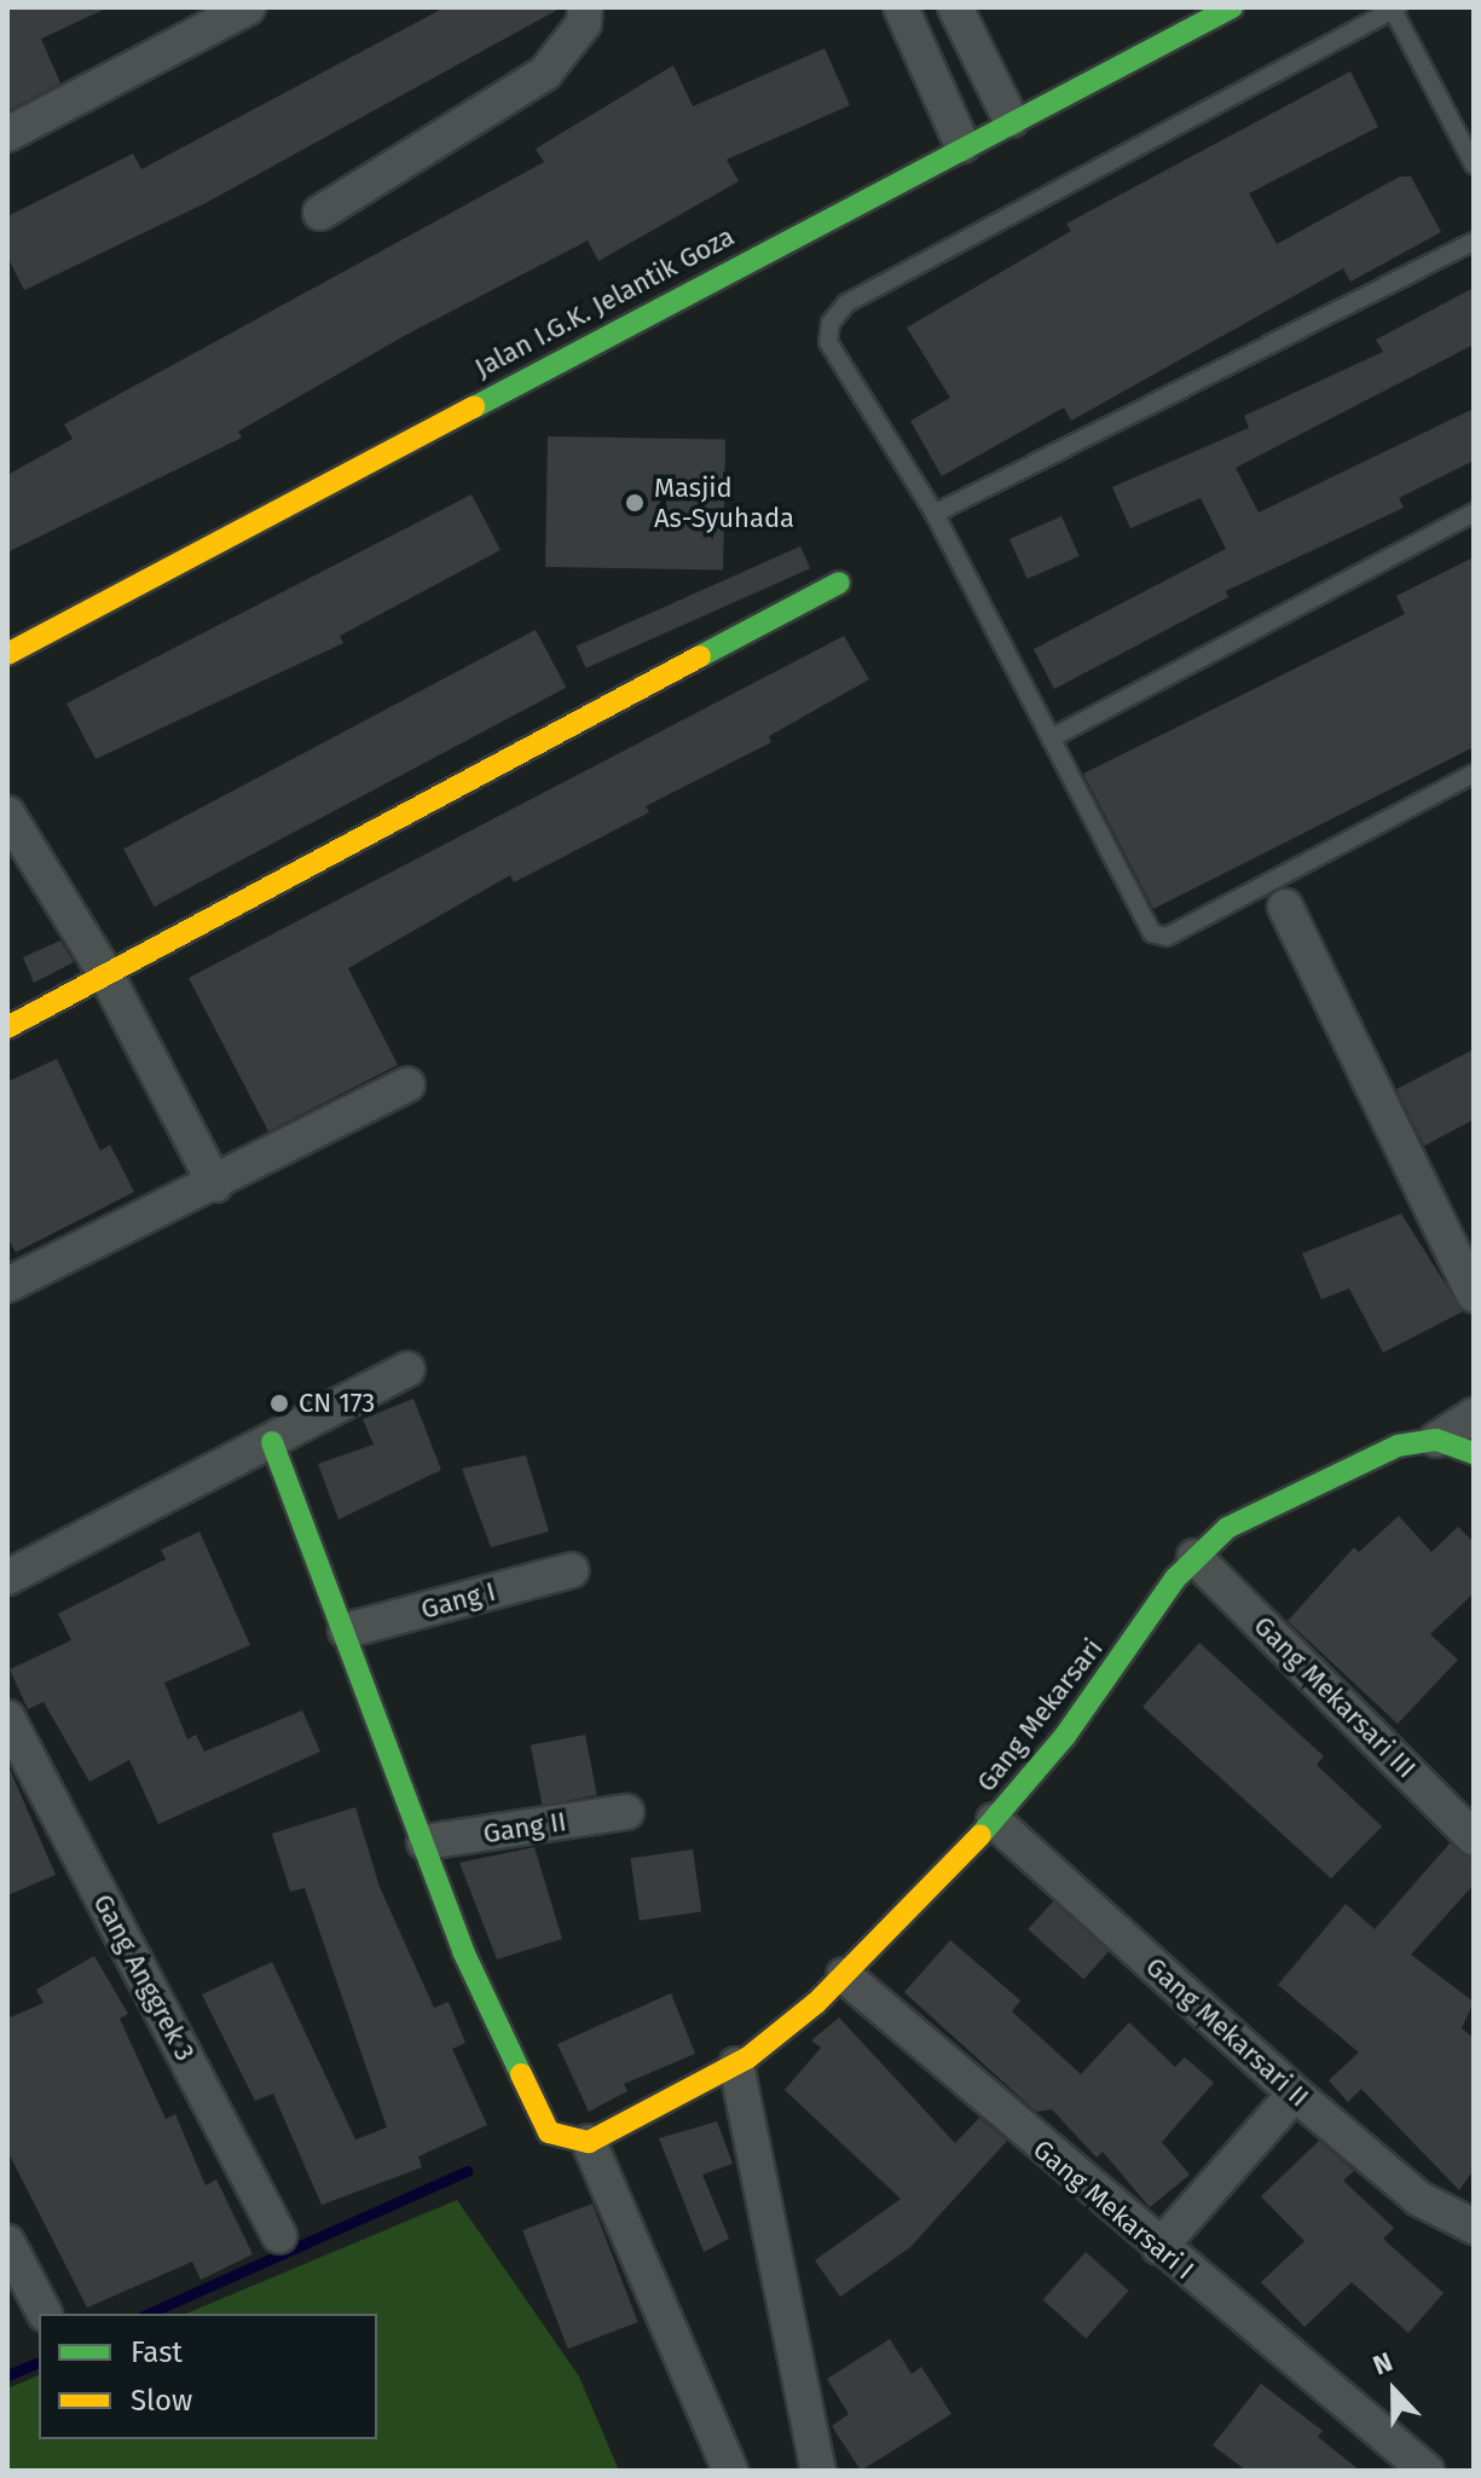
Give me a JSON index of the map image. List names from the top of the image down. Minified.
{"streets":{"street":["Jalan I.G.K. Jelantik Goza","Gang I","Gang Mekarsari III","Gang Mekarsari","Gang II","Gang Anggrek 3","Gang Mekarsari II","Gang Mekarsari I"]},"crossings":[["Gang Mekarsari III","Gang Mekarsari"],["Gang Mekarsari","Gang Mekarsari II"],["Gang Mekarsari","Gang Mekarsari I"]],"places":["Masjid As-Syuhada","CN 173"],"legend":["Fast","Slow"],"north":"top"}
